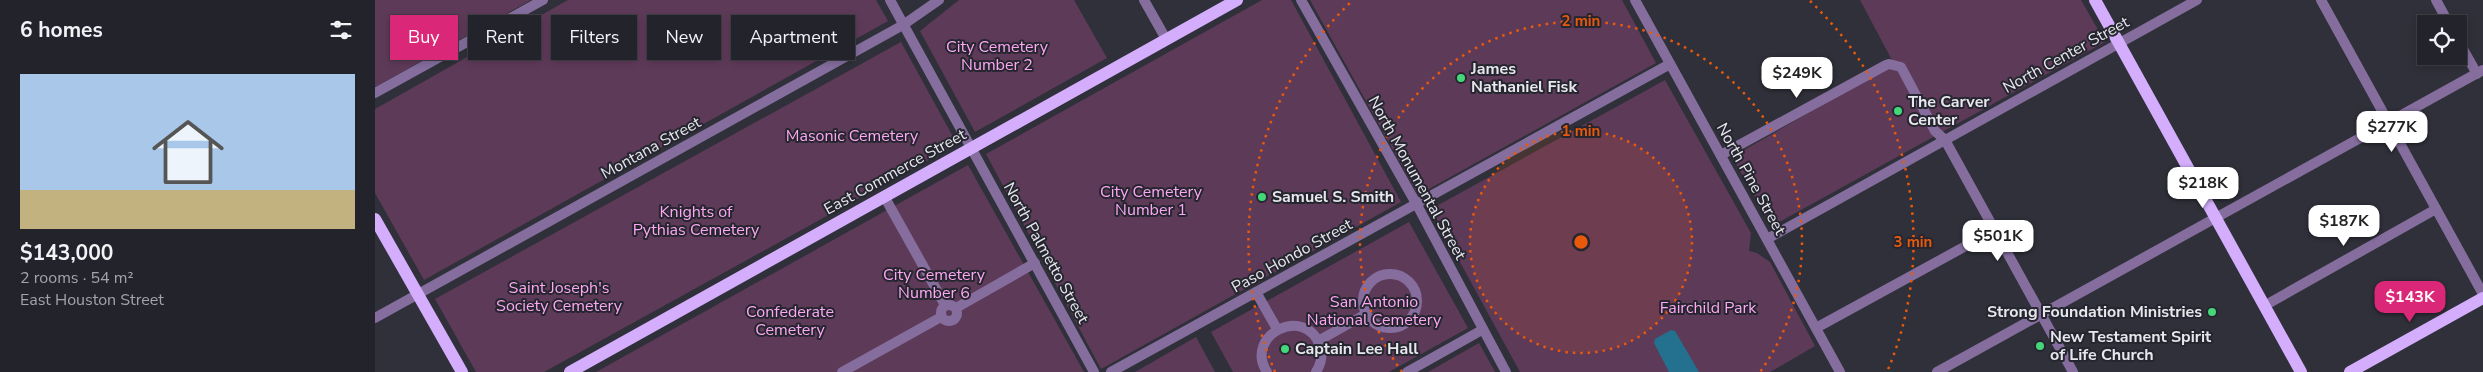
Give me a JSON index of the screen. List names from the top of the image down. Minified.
{"streets":{"main road":["East Commerce Street"],"street":["North Center Street","Montana Street","North Monumental Street","North Pine Street","North Palmetto Street","Paso Hondo Street"]},"crossings":[["North Center Street","North Pine Street"],["Montana Street","North Palmetto Street"],["East Commerce Street","North Palmetto Street"],["North Monumental Street","Paso Hondo Street"],["North Pine Street","Paso Hondo Street"]],"parks":["City Cemetery Number 2","Masonic Cemetery","City Cemetery Number 1","Knights of Pythias Cemetery","City Cemetery Number 6","Saint Joseph's Society Cemetery","San Antonio National Cemetery","Fairchild Park","Confederate Cemetery"],"places":["James Nathaniel Fisk","The Carver Center","Samuel S. Smith","Strong Foundation Ministries","New Testament Spirit of Life Church","Captain Lee Hall"],"page":{"heading":"6 homes","chip":["Buy","Rent","Filters","New","Apartment"],"price":["$249K","$277K","$218K","$187K","$501K","$143K"],"list":[{"name":"$143,000","note":"2 rooms · 54 m² · East Houston Street"}]},"rings":["2 min","1 min","3 min"]}
